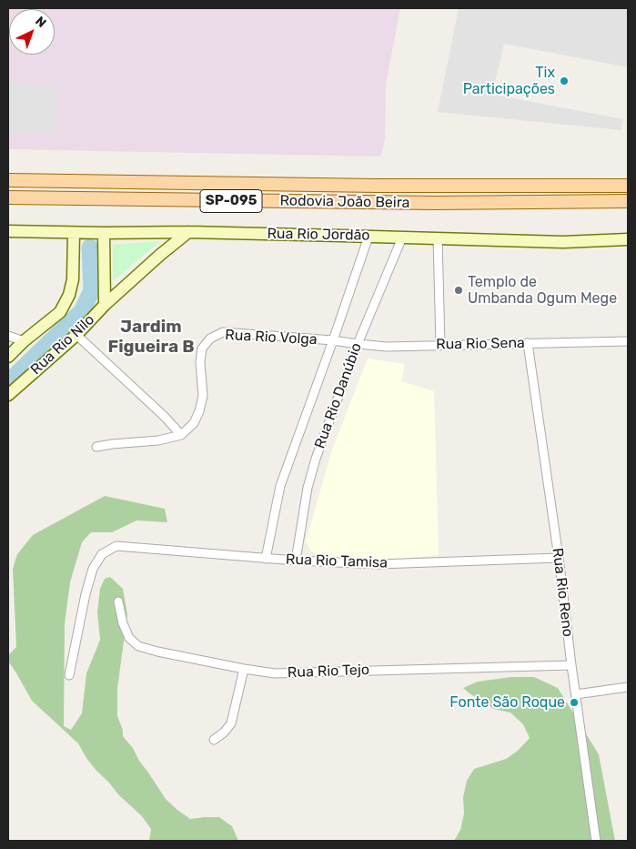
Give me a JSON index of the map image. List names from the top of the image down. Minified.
{"streets":{"main road":["SP-095","Rodovia João Beira"],"street":["Rua Rio Jordão","Rua Rio Volga","Rua Rio Sena","Rua Rio Nilo","Rua Rio Danúbio","Rua Rio Tamisa","Rua Rio Reno","Rua Rio Tejo"]},"crossings":[["Rua Rio Jordão","Rua Rio Nilo"],["Rua Rio Jordão","Rua Rio Danúbio"],["Rua Rio Volga","Rua Rio Sena"],["Rua Rio Volga","Rua Rio Danúbio"],["Rua Rio Sena","Rua Rio Danúbio"],["Rua Rio Sena","Rua Rio Reno"],["Rua Rio Danúbio","Rua Rio Tamisa"],["Rua Rio Tamisa","Rua Rio Reno"],["Rua Rio Reno","Rua Rio Tejo"]],"districts":["Jardim Figueira B"],"places":["Tix Participações","Templo de Umbanda Ogum Mege","Fonte São Roque"],"north":"top right"}
